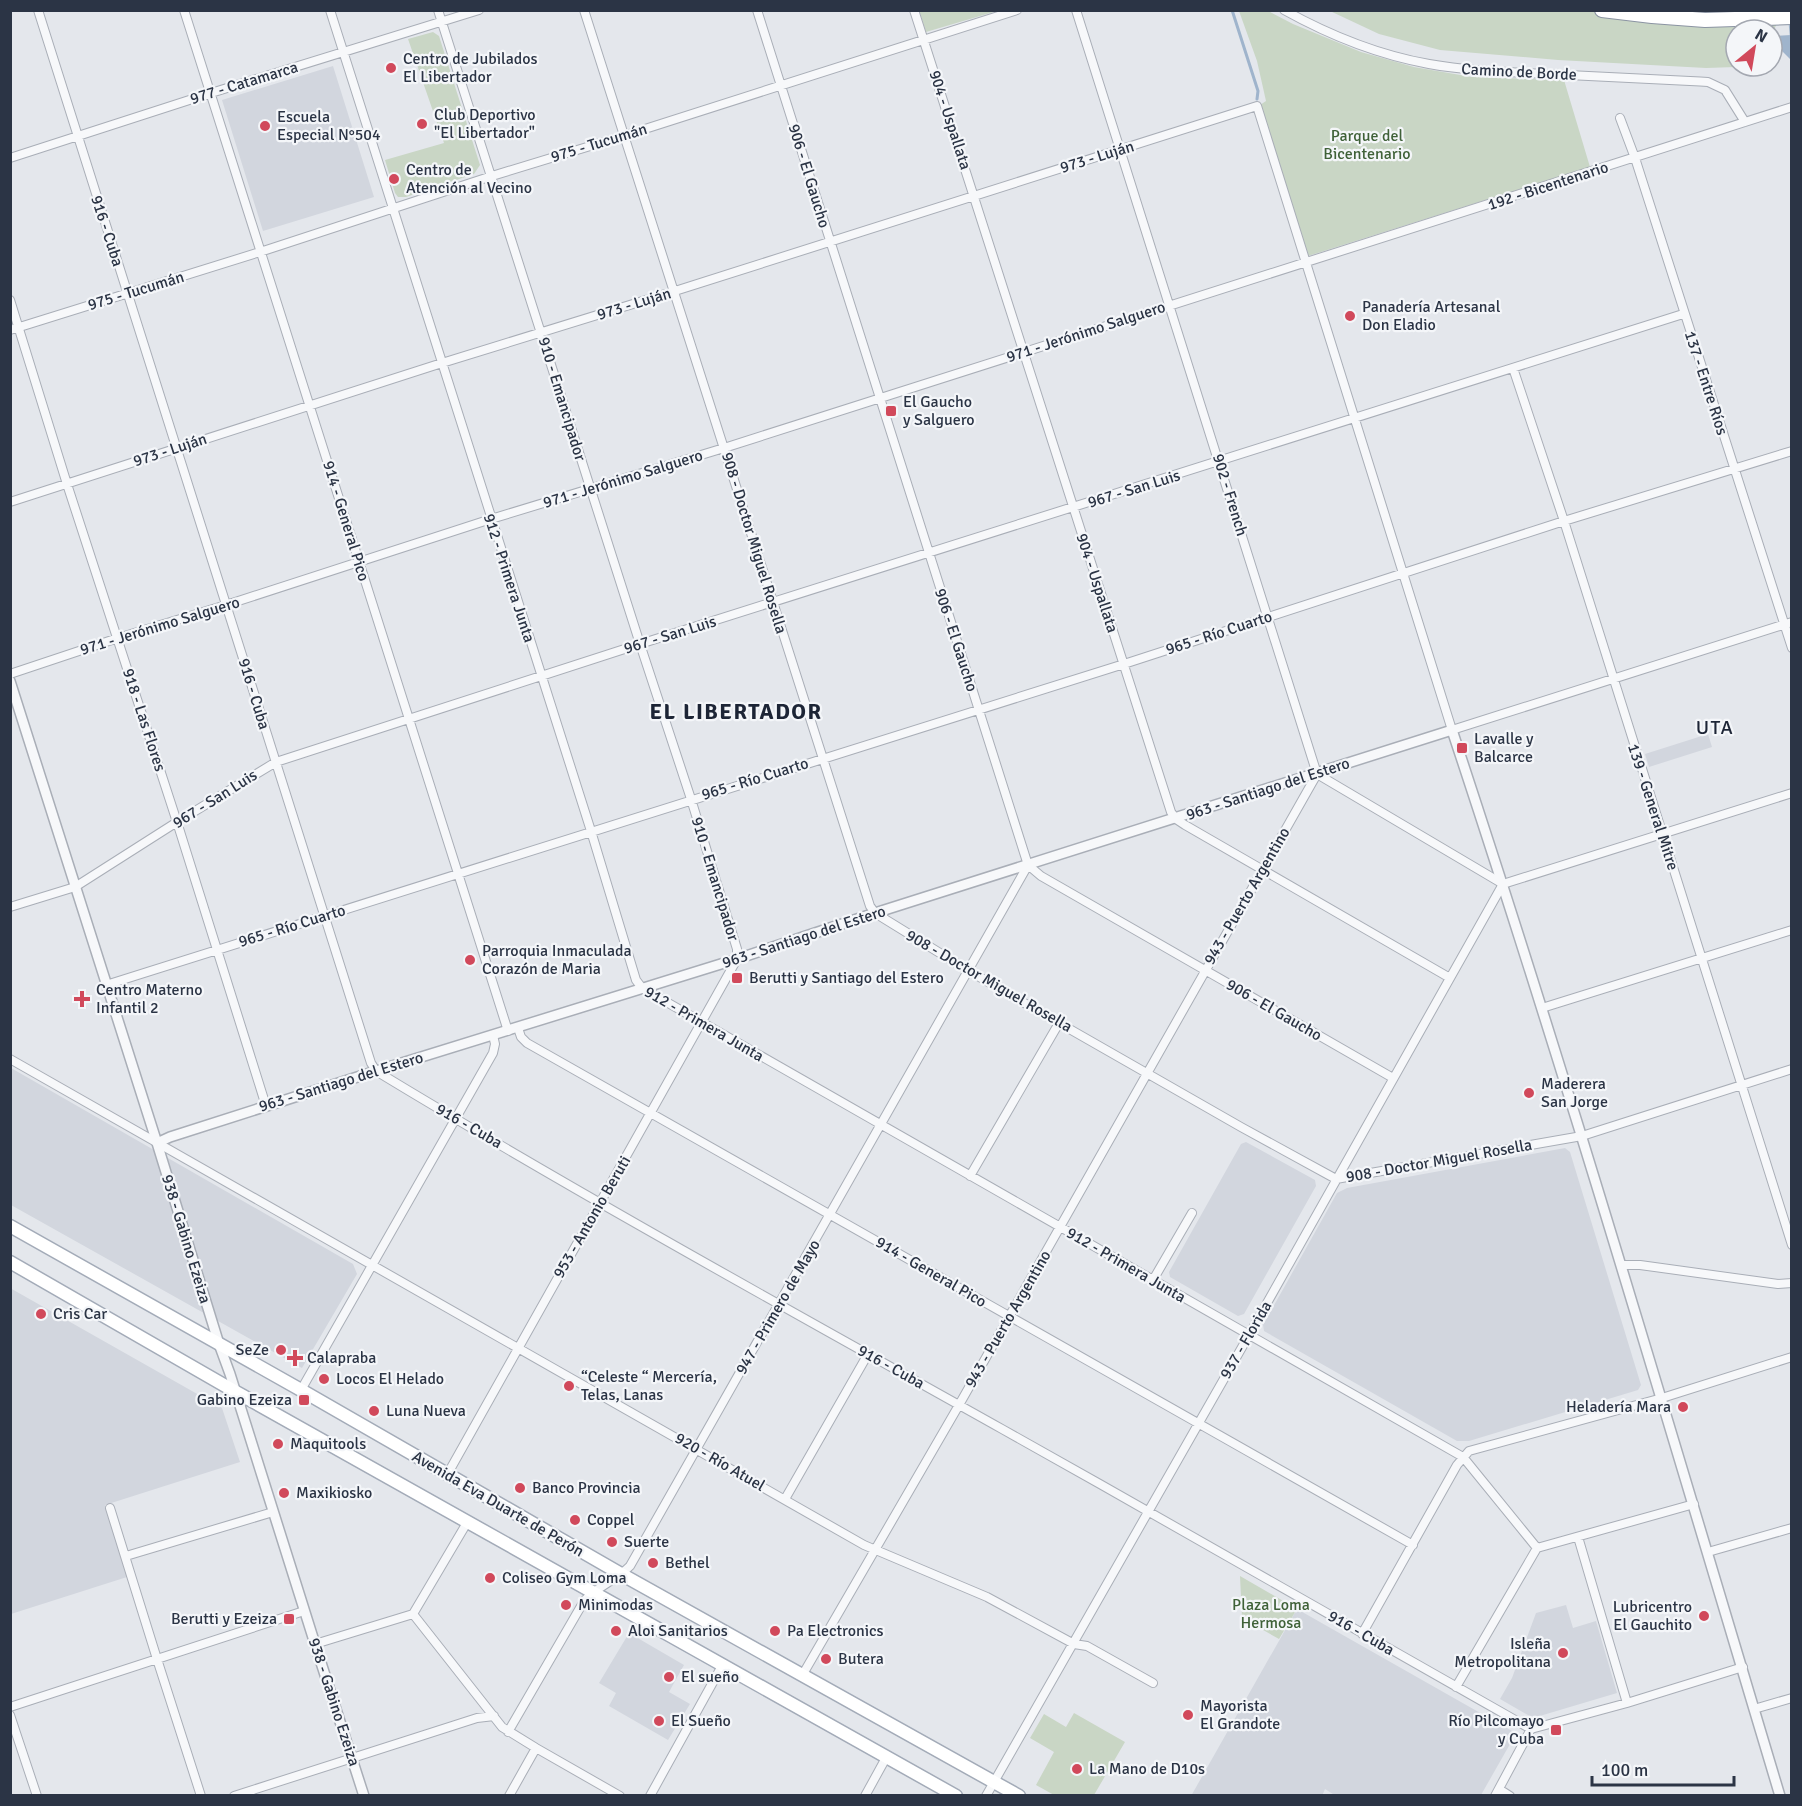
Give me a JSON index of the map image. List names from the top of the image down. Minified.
{"streets":{"main road":["Avenida Eva Duarte de Perón"],"street":["Camino de Borde","977 - Catamarca","904 - Uspallata","975 - Tucumán","973 - Luján","906 - El Gaucho","192 - Bicentenario","916 - Cuba","971 - Jerónimo Salguero","137 - Entre Ríos","910 - Emancipador","967 - San Luis","902 - French","914 - General Pico","908 - Doctor Miguel Rosella","912 - Primera Junta","965 - Río Cuarto","918 - Las Flores","963 - Santiago del Estero","139 - General Mitre","943 - Puerto Argentino","953 - Antonio Beruti","938 - Gabino Ezeiza","947 - Primero de Mayo","937 - Florida","920 - Río Atuel"]},"crossings":[["Camino de Borde","192 - Bicentenario"],["977 - Catamarca","916 - Cuba"],["977 - Catamarca","910 - Emancipador"],["977 - Catamarca","914 - General Pico"],["977 - Catamarca","912 - Primera Junta"],["904 - Uspallata","975 - Tucumán"],["904 - Uspallata","973 - Luján"],["904 - Uspallata","971 - Jerónimo Salguero"],["904 - Uspallata","967 - San Luis"],["904 - Uspallata","965 - Río Cuarto"],["904 - Uspallata","963 - Santiago del Estero"],["975 - Tucumán","906 - El Gaucho"],["975 - Tucumán","916 - Cuba"],["975 - Tucumán","910 - Emancipador"],["975 - Tucumán","914 - General Pico"],["975 - Tucumán","908 - Doctor Miguel Rosella"],["975 - Tucumán","912 - Primera Junta"],["975 - Tucumán","918 - Las Flores"],["973 - Luján","906 - El Gaucho"],["973 - Luján","192 - Bicentenario"],["973 - Luján","916 - Cuba"],["973 - Luján","971 - Jerónimo Salguero"],["973 - Luján","910 - Emancipador"],["973 - Luján","902 - French"],["973 - Luján","914 - General Pico"],["973 - Luján","908 - Doctor Miguel Rosella"],["973 - Luján","912 - Primera Junta"],["973 - Luján","918 - Las Flores"],["906 - El Gaucho","971 - Jerónimo Salguero"],["906 - El Gaucho","967 - San Luis"],["906 - El Gaucho","965 - Río Cuarto"],["906 - El Gaucho","963 - Santiago del Estero"],["906 - El Gaucho","943 - Puerto Argentino"],["906 - El Gaucho","947 - Primero de Mayo"],["906 - El Gaucho","937 - Florida"],["192 - Bicentenario","971 - Jerónimo Salguero"],["192 - Bicentenario","137 - Entre Ríos"],["916 - Cuba","971 - Jerónimo Salguero"],["916 - Cuba","967 - San Luis"],["916 - Cuba","965 - Río Cuarto"],["916 - Cuba","963 - Santiago del Estero"],["916 - Cuba","943 - Puerto Argentino"],["916 - Cuba","953 - Antonio Beruti"],["916 - Cuba","947 - Primero de Mayo"],["916 - Cuba","937 - Florida"],["971 - Jerónimo Salguero","910 - Emancipador"],["971 - Jerónimo Salguero","902 - French"],["971 - Jerónimo Salguero","914 - General Pico"],["971 - Jerónimo Salguero","908 - Doctor Miguel Rosella"],["971 - Jerónimo Salguero","912 - Primera Junta"],["971 - Jerónimo Salguero","918 - Las Flores"],["137 - Entre Ríos","967 - San Luis"],["137 - Entre Ríos","965 - Río Cuarto"],["910 - Emancipador","967 - San Luis"],["910 - Emancipador","965 - Río Cuarto"],["910 - Emancipador","963 - Santiago del Estero"],["910 - Emancipador","953 - Antonio Beruti"],["967 - San Luis","902 - French"],["967 - San Luis","914 - General Pico"],["967 - San Luis","908 - Doctor Miguel Rosella"],["967 - San Luis","912 - Primera Junta"],["967 - San Luis","918 - Las Flores"],["967 - San Luis","139 - General Mitre"],["967 - San Luis","938 - Gabino Ezeiza"],["902 - French","965 - Río Cuarto"],["902 - French","963 - Santiago del Estero"],["902 - French","943 - Puerto Argentino"],["914 - General Pico","965 - Río Cuarto"],["914 - General Pico","963 - Santiago del Estero"],["914 - General Pico","943 - Puerto Argentino"],["914 - General Pico","953 - Antonio Beruti"],["914 - General Pico","947 - Primero de Mayo"],["914 - General Pico","937 - Florida"],["908 - Doctor Miguel Rosella","965 - Río Cuarto"],["908 - Doctor Miguel Rosella","963 - Santiago del Estero"],["908 - Doctor Miguel Rosella","139 - General Mitre"],["908 - Doctor Miguel Rosella","943 - Puerto Argentino"],["908 - Doctor Miguel Rosella","947 - Primero de Mayo"],["908 - Doctor Miguel Rosella","937 - Florida"],["912 - Primera Junta","965 - Río Cuarto"],["912 - Primera Junta","963 - Santiago del Estero"],["912 - Primera Junta","943 - Puerto Argentino"],["912 - Primera Junta","953 - Antonio Beruti"],["912 - Primera Junta","947 - Primero de Mayo"],["912 - Primera Junta","937 - Florida"],["965 - Río Cuarto","918 - Las Flores"],["965 - Río Cuarto","139 - General Mitre"],["965 - Río Cuarto","938 - Gabino Ezeiza"],["918 - Las Flores","963 - Santiago del Estero"],["963 - Santiago del Estero","943 - Puerto Argentino"],["963 - Santiago del Estero","953 - Antonio Beruti"],["963 - Santiago del Estero","938 - Gabino Ezeiza"],["963 - Santiago del Estero","947 - Primero de Mayo"],["963 - Santiago del Estero","920 - Río Atuel"],["943 - Puerto Argentino","920 - Río Atuel"],["943 - Puerto Argentino","Avenida Eva Duarte de Perón"],["953 - Antonio Beruti","920 - Río Atuel"],["953 - Antonio Beruti","Avenida Eva Duarte de Perón"],["938 - Gabino Ezeiza","920 - Río Atuel"],["938 - Gabino Ezeiza","Avenida Eva Duarte de Perón"],["947 - Primero de Mayo","920 - Río Atuel"],["947 - Primero de Mayo","Avenida Eva Duarte de Perón"],["937 - Florida","920 - Río Atuel"],["937 - Florida","Avenida Eva Duarte de Perón"]],"districts":["EL LIBERTADOR","UTA"],"parks":["Parque del Bicentenario","Plaza Loma Hermosa"],"places":{"other":["Centro de Jubilados El Libertador","Club Deportivo \"El Libertador\"","Escuela Especial N°504","Centro de Atención al Vecino","Panadería Artesanal Don Eladio","Parroquia Inmaculada Corazón de Maria","Maderera San Jorge","Cris Car","SeZe","Locos El Helado","“Celeste “ Mercería, Telas, Lanas","Heladería Mara","Luna Nueva","Maquitools","Banco Provincia","Maxikiosko","Coppel","Suerte","Bethel","Coliseo Gym Loma","Minimodas","Lubricentro El Gauchito","Aloi Sanitarios","Pa Electronics","Isleña Metropolitana","Butera","El sueño","Mayorista El Grandote","El Sueño","La Mano de D10s"],"transit":["El Gaucho y Salguero","Lavalle y Balcarce","Berutti y Santiago del Estero","Gabino Ezeiza","Berutti y Ezeiza","Río Pilcomayo y Cuba"],"health":["Centro Materno Infantil 2","Calapraba"]},"scale_bar":"100 m","north":"top right"}
